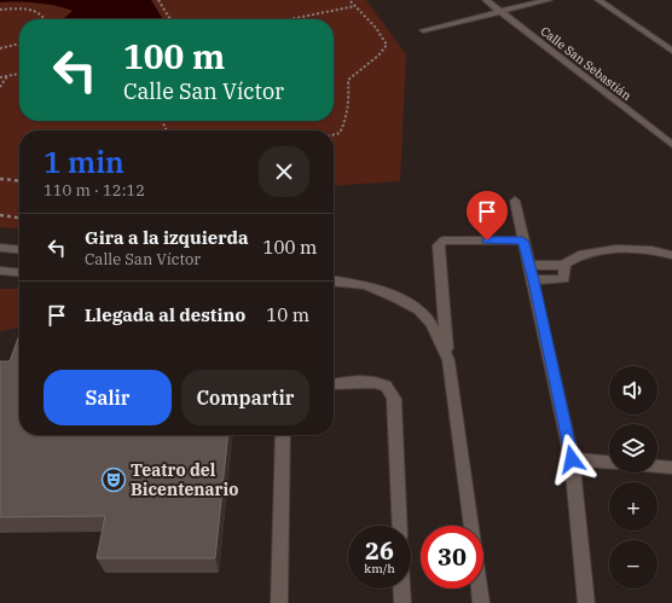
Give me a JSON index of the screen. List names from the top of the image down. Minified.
{"streets":{"street":["Calle San Sebastián"]},"places":{"theatre":["Teatro del Bicentenario"]},"page":{"turn":["100 m","Calle San Víctor"],"heading":["1 min","110 m · 12:12"],"list":[{"name":"Gira a la izquierda","note":"Calle San Víctor","value":"100 m"},{"name":"Llegada al destino","value":"10 m"}],"buttons":["Salir","Compartir"],"map_buttons":["+","−"],"speed":"26 km/h","limit":"30"}}
